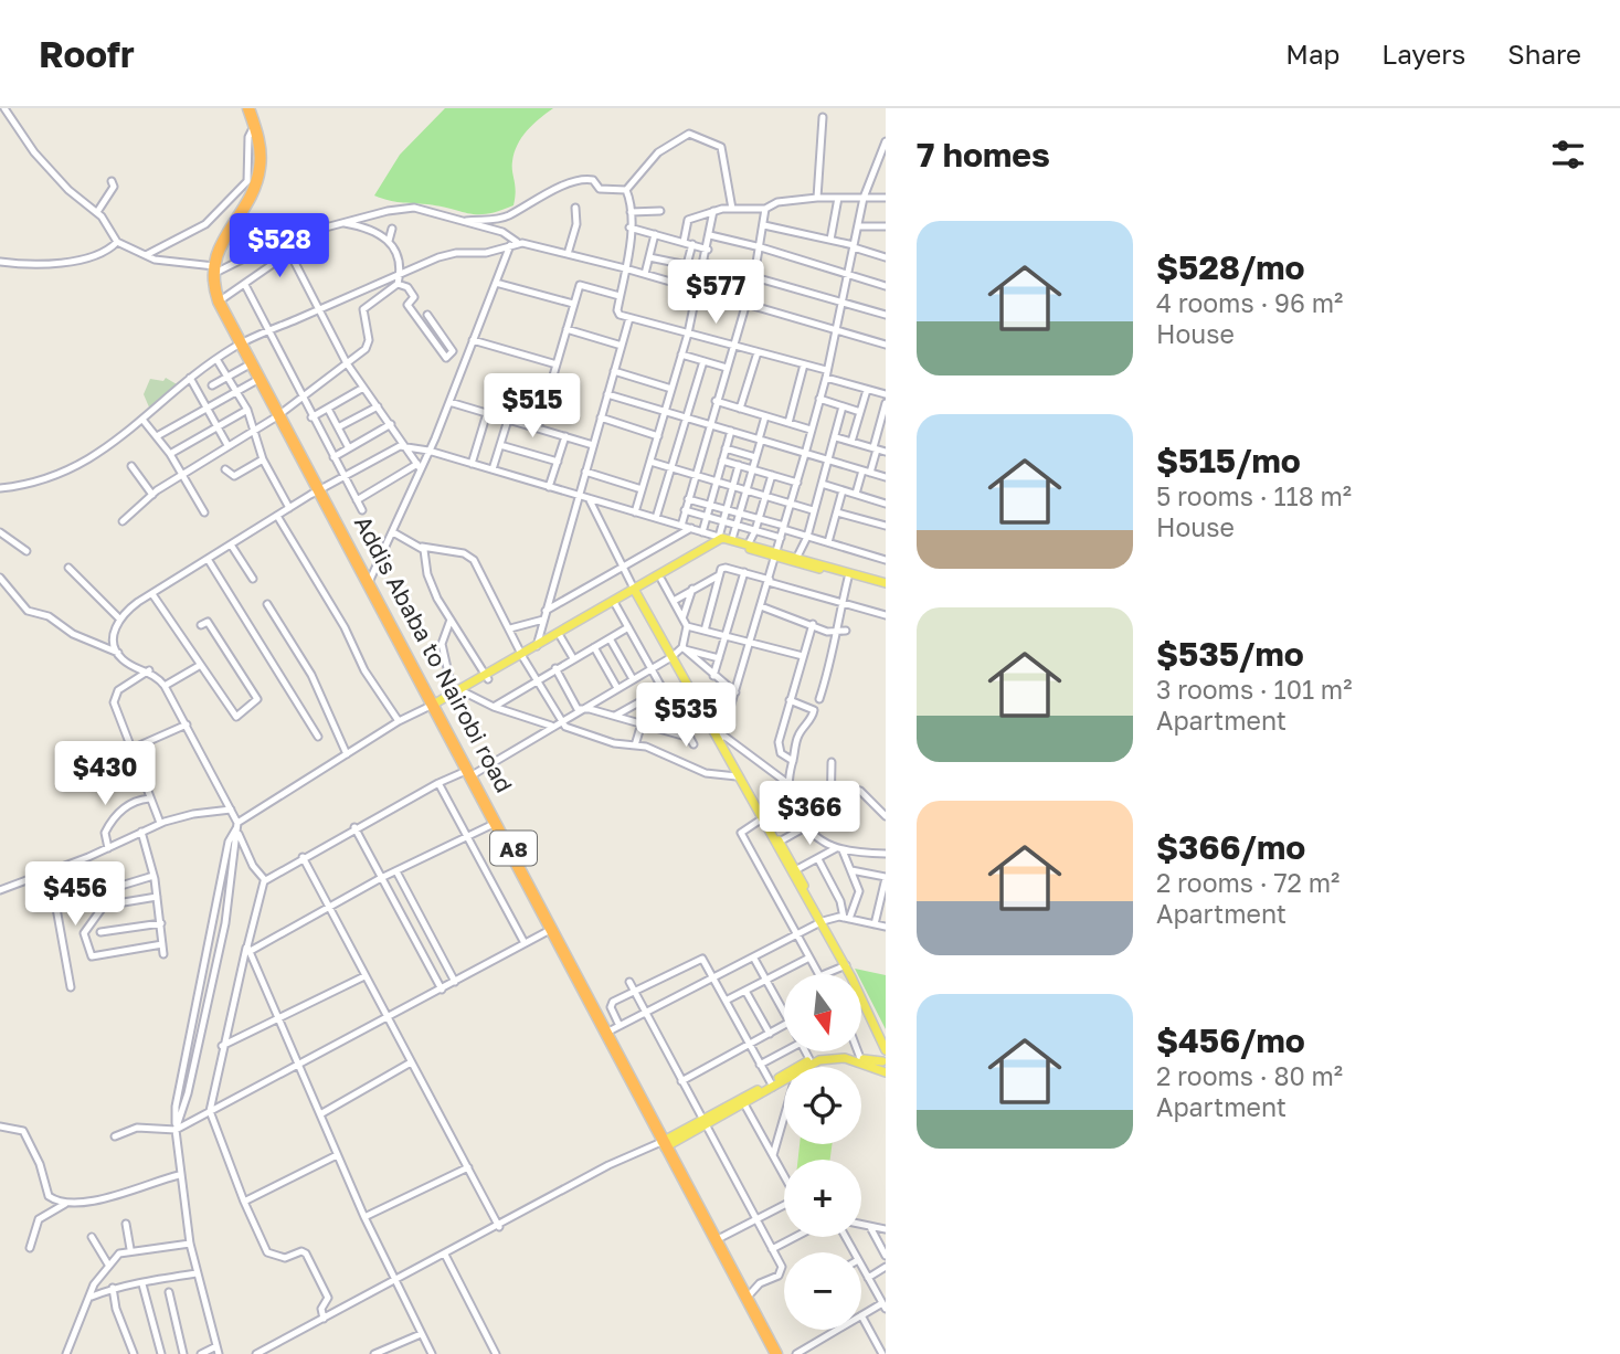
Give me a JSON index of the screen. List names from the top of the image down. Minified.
{"streets":{"highway":["Addis Ababa to Nairobi road","A8"]},"north":"bottom","page":{"header":"Roofr","nav":["Map","Layers","Share"],"heading":"7 homes","list":[{"name":"$528/mo","note":"4 rooms · 96 m² · House"},{"name":"$515/mo","note":"5 rooms · 118 m² · House"},{"name":"$535/mo","note":"3 rooms · 101 m² · Apartment"},{"name":"$366/mo","note":"2 rooms · 72 m² · Apartment"},{"name":"$456/mo","note":"2 rooms · 80 m² · Apartment"}],"price":["$528","$577","$515","$535","$430","$366","$456"],"map_buttons":["+","−"]}}
